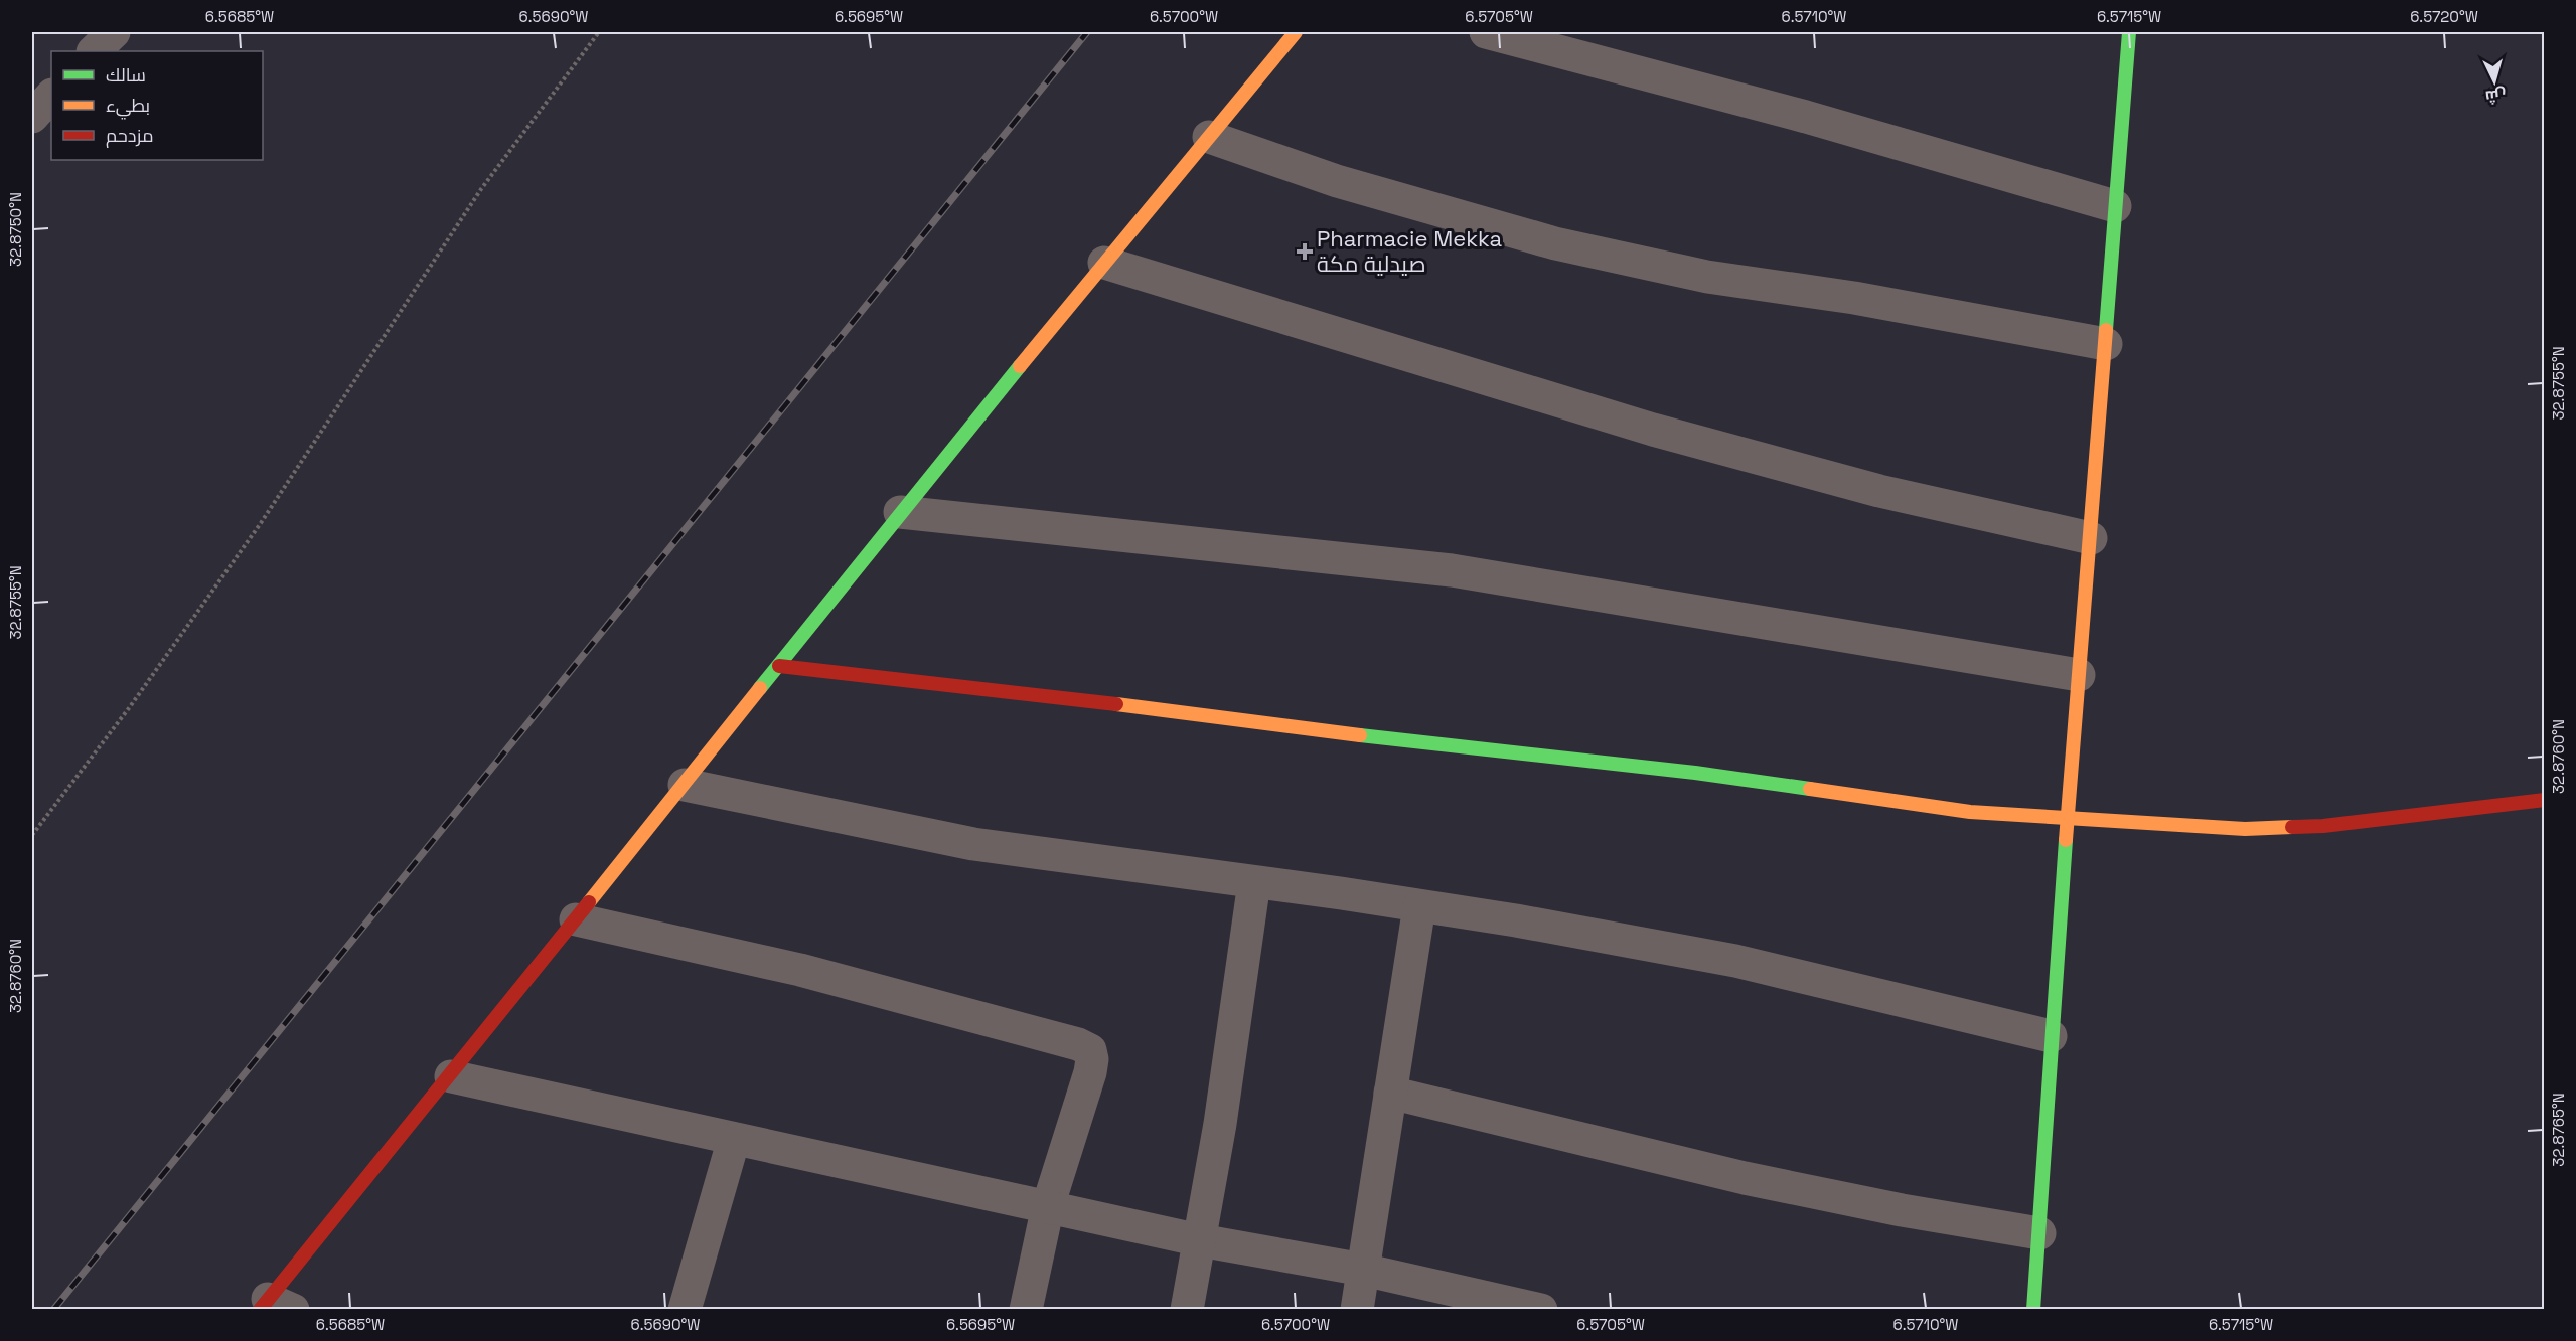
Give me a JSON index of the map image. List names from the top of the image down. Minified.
{"places":{"health":["Pharmacie Mekka صيدلية مكة"]},"legend":["سالك","بطيء","مزدحم"],"north":"bottom","coordinates":["6.5685°W","6.5690°W","6.5695°W","6.5700°W","6.5705°W","6.5710°W","6.5715°W","6.5720°W","32.8750°N","32.8755°N","32.8760°N","32.8765°N"]}
